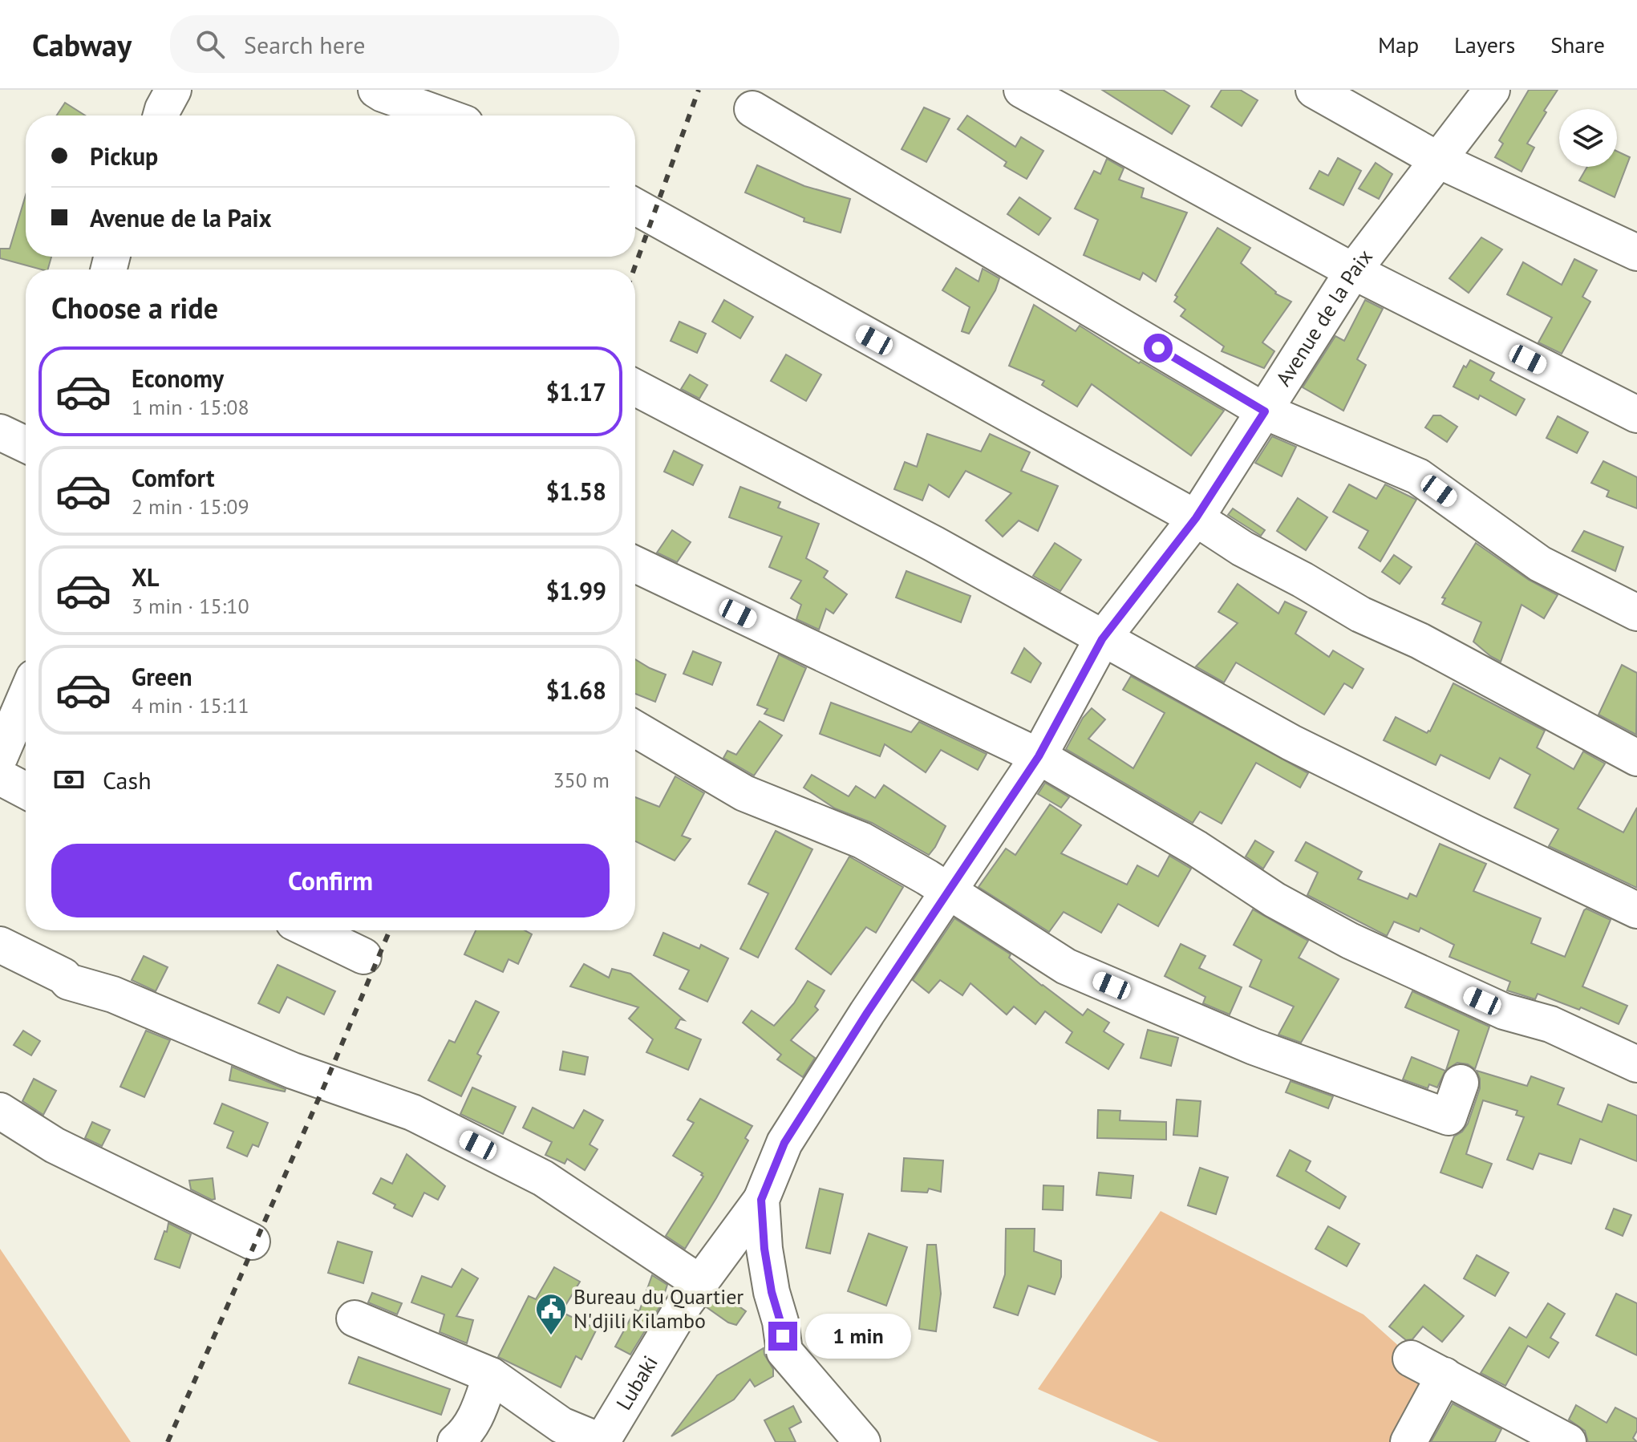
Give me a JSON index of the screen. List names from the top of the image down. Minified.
{"streets":{"street":["Avenue de la Paix","Lubaki"]},"crossings":[["Avenue de la Paix","Lubaki"]],"places":{"public building":["Bureau du Quartier N'djili Kilambo"]},"page":{"header":"Cabway","search":"Search here","nav":["Map","Layers","Share"],"banner":["Pickup","Avenue de la Paix"],"heading":"Choose a ride","list":[{"name":"Economy","note":"1 min · 15:08","value":"$1.17"},{"name":"Comfort","note":"2 min · 15:09","value":"$1.58"},{"name":"XL","note":"3 min · 15:10","value":"$1.99"},{"name":"Green","note":"4 min · 15:11","value":"$1.68"}],"pay":["Cash","350 m"],"buttons":"Confirm","bubble":"1 min"}}
